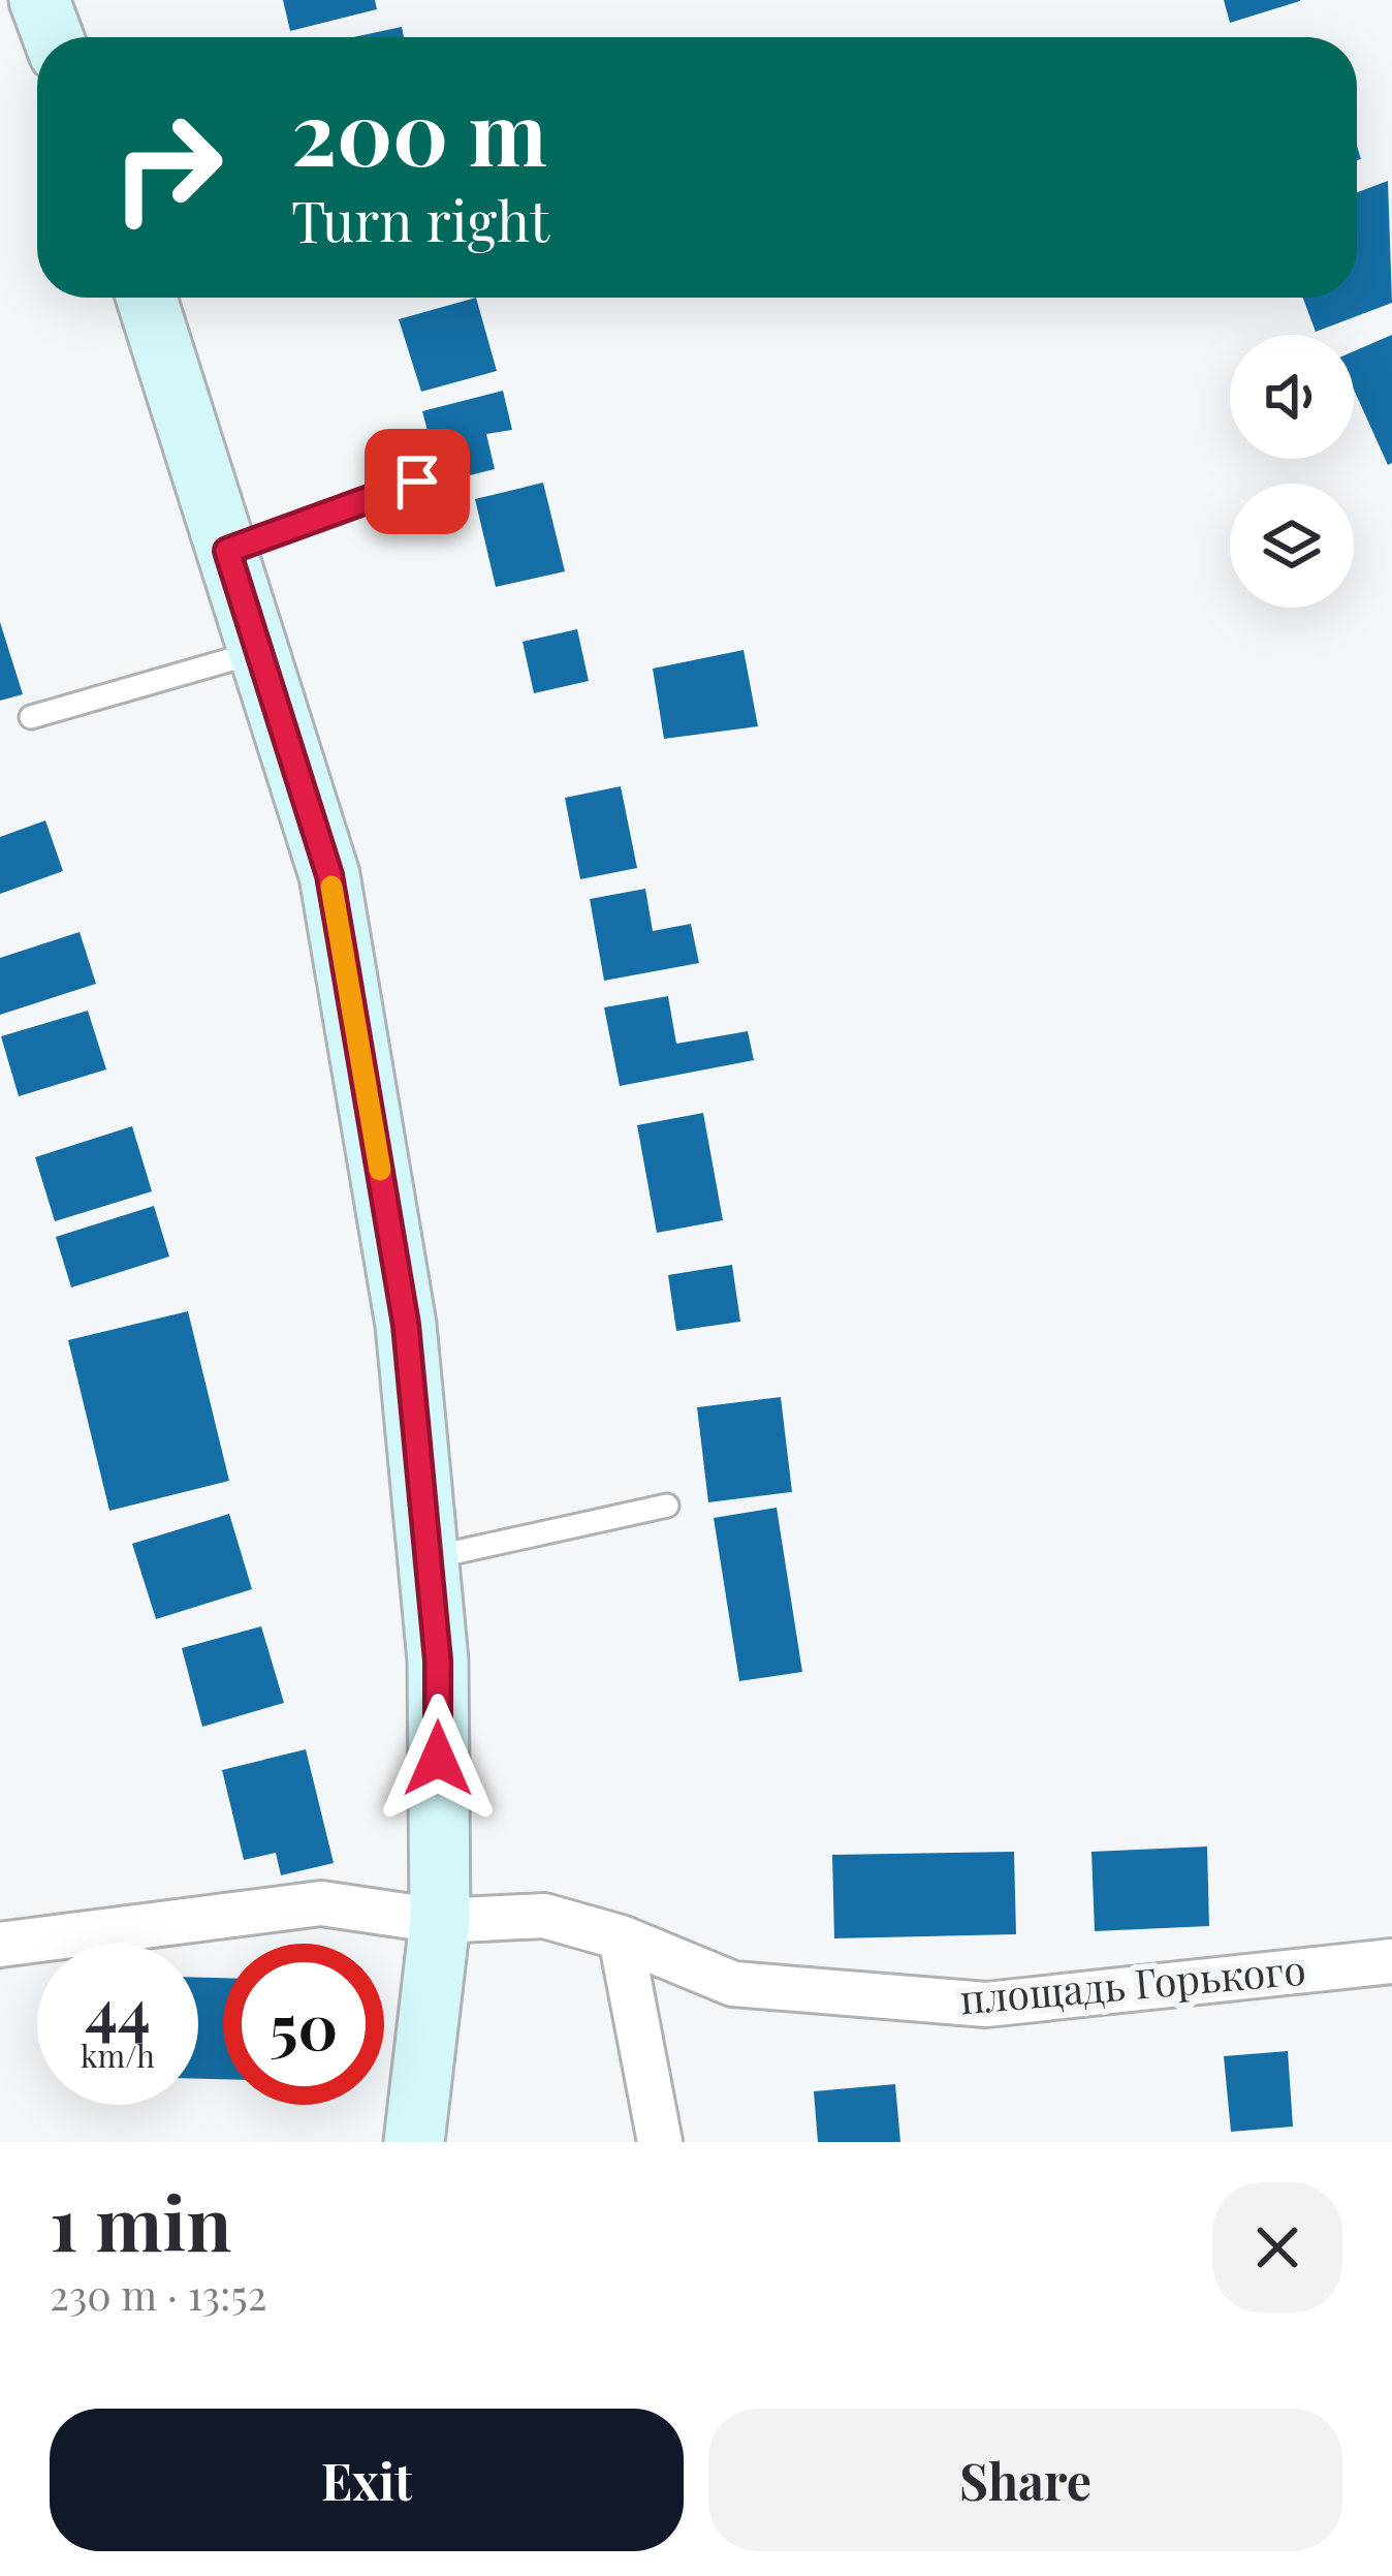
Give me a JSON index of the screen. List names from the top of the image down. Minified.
{"streets":{"street":["площадь Горького"]},"page":{"turn":["200 m","Turn right"],"speed":"44 km/h","limit":"50","heading":["1 min","230 m · 13:52"],"buttons":["Exit","Share"]}}
